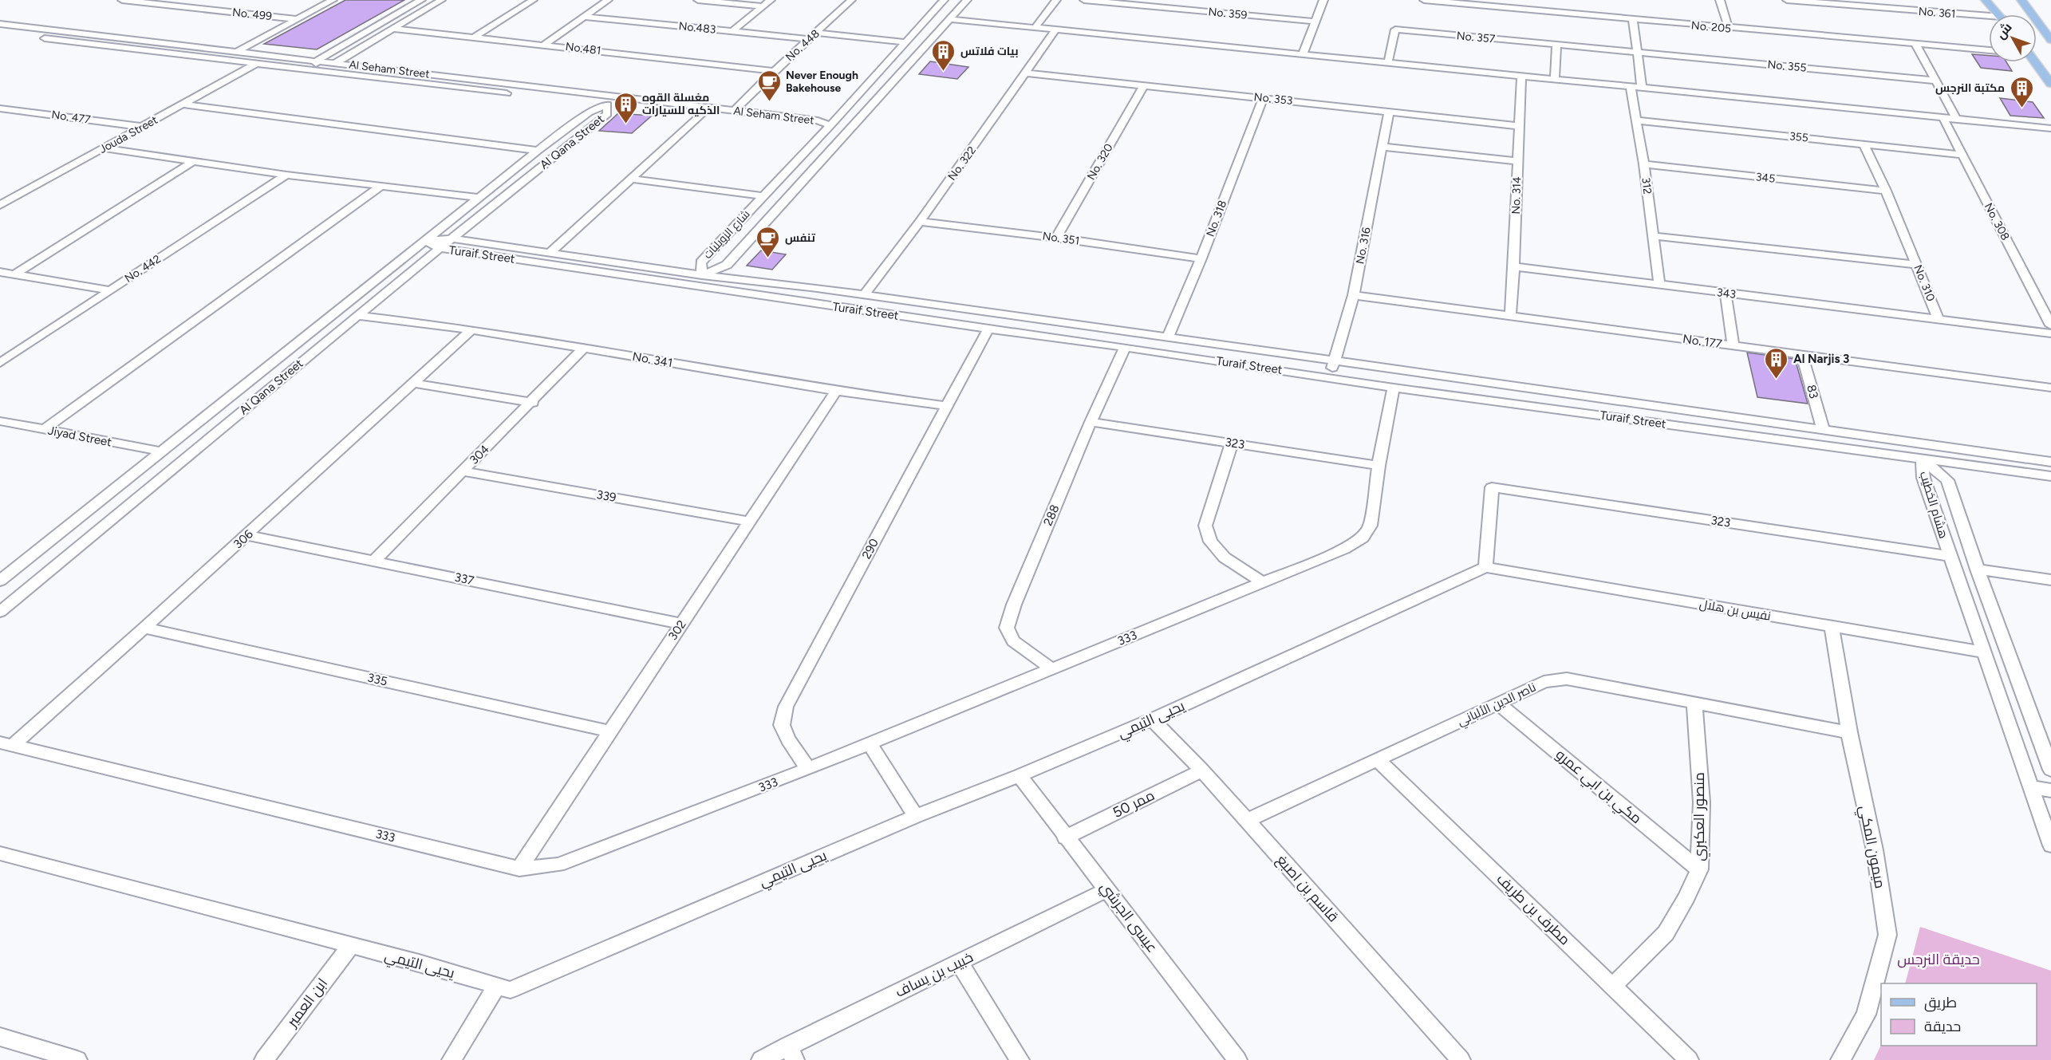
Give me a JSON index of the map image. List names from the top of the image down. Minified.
{"streets":{"street":["No. 361","No. 359","No. 499","No. 205","No.483","No. 357","No. 448","No.481","No. 355","Al Seham Street","No. 353","No. 477","Jouda Street","355","Al Qana Street","No. 320","No. 322","345","312","No. 314","No. 318","No. 308","شارع الزويليات","No. 351","No. 316","Turaif Street","No. 442","No. 310","343","No. 177","No. 341","83","Jiyad Street","323","304","339","هشام الخطيب","288","306","290","337","نفيس بن هلال","302","333","335","ناصر الدين الألباني","يحيى التيمي","مكي بن ابي عمرو","ممر 50","منصور العكبري","ميمون المكي","قاسم بن اصبغ","مطرف بن طريف","عيسى الجرشي","خبيب بن يساف","ابن العمير"]},"crossings":[["No.483","No. 448"],["No. 357","No. 355"],["No. 448","No.481"],["No. 448","Al Seham Street"],["Al Seham Street","Jouda Street"],["Al Seham Street","Al Qana Street"],["Al Seham Street","شارع الزويليات"],["No. 353","No. 320"],["No. 353","No. 322"],["No. 353","No. 314"],["No. 353","No. 318"],["No. 353","No. 316"],["No. 477","Jouda Street"],["355","312"],["355","No. 308"],["355","No. 310"],["Al Qana Street","Turaif Street"],["Al Qana Street","No. 341"],["Al Qana Street","Jiyad Street"],["No. 320","No. 351"],["No. 322","No. 351"],["No. 322","Turaif Street"],["345","312"],["345","No. 310"],["312","343"],["No. 314","343"],["No. 314","No. 177"],["No. 318","No. 351"],["No. 318","Turaif Street"],["شارع الزويليات","Turaif Street"],["No. 316","Turaif Street"],["No. 316","No. 177"],["Turaif Street","83"],["Turaif Street","هشام الخطيب"],["Turaif Street","288"],["Turaif Street","290"],["Turaif Street","333"],["No. 310","343"],["No. 177","83"],["No. 341","304"],["No. 341","306"],["No. 341","290"],["No. 341","302"],["323","هشام الخطيب"],["323","288"],["323","نفيس بن هلال"],["323","333"],["323","يحيى التيمي"],["304","339"],["304","337"],["339","302"],["هشام الخطيب","نفيس بن هلال"],["288","333"],["306","337"],["306","333"],["306","335"],["290","333"],["337","302"],["نفيس بن هلال","يحيى التيمي"],["نفيس بن هلال","ميمون المكي"],["302","333"],["302","335"],["ناصر الدين الألباني","مكي بن ابي عمرو"],["ناصر الدين الألباني","منصور العكبري"],["ناصر الدين الألباني","ميمون المكي"],["ناصر الدين الألباني","قاسم بن اصبغ"],["ناصر الدين الألباني","مطرف بن طريف"],["يحيى التيمي","قاسم بن اصبغ"],["يحيى التيمي","عيسى الجرشي"],["يحيى التيمي","ابن العمير"],["مكي بن ابي عمرو","منصور العكبري"],["ممر 50","قاسم بن اصبغ"],["ممر 50","عيسى الجرشي"],["منصور العكبري","مطرف بن طريف"],["عيسى الجرشي","خبيب بن يساف"]],"parks":["حديقة النرجس"],"places":{"building":["بيات فلاتس","مكتبة النرجس","مغسلة القوه الذكيه للسيارات","Al Narjis 3"],"cafe":["Never Enough Bakehouse","تنفس"]},"legend":["طريق","حديقة"],"north":"top left"}
